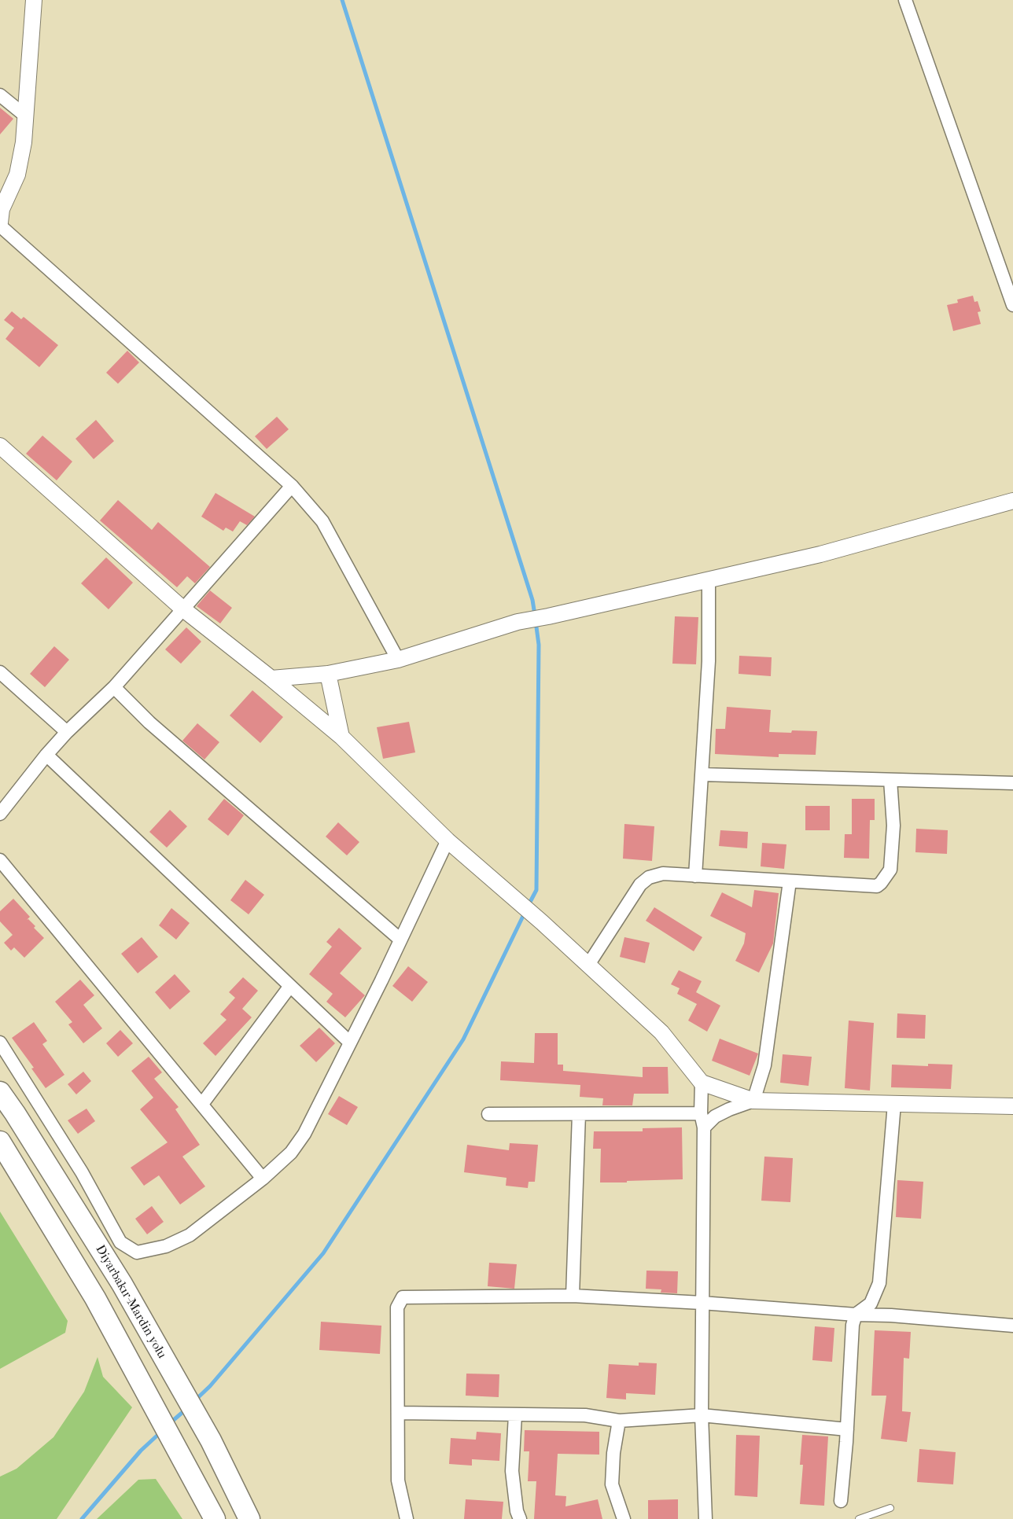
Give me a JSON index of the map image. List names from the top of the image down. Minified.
{"streets":{"highway":["Diyarbakır-Mardin yolu"]}}
